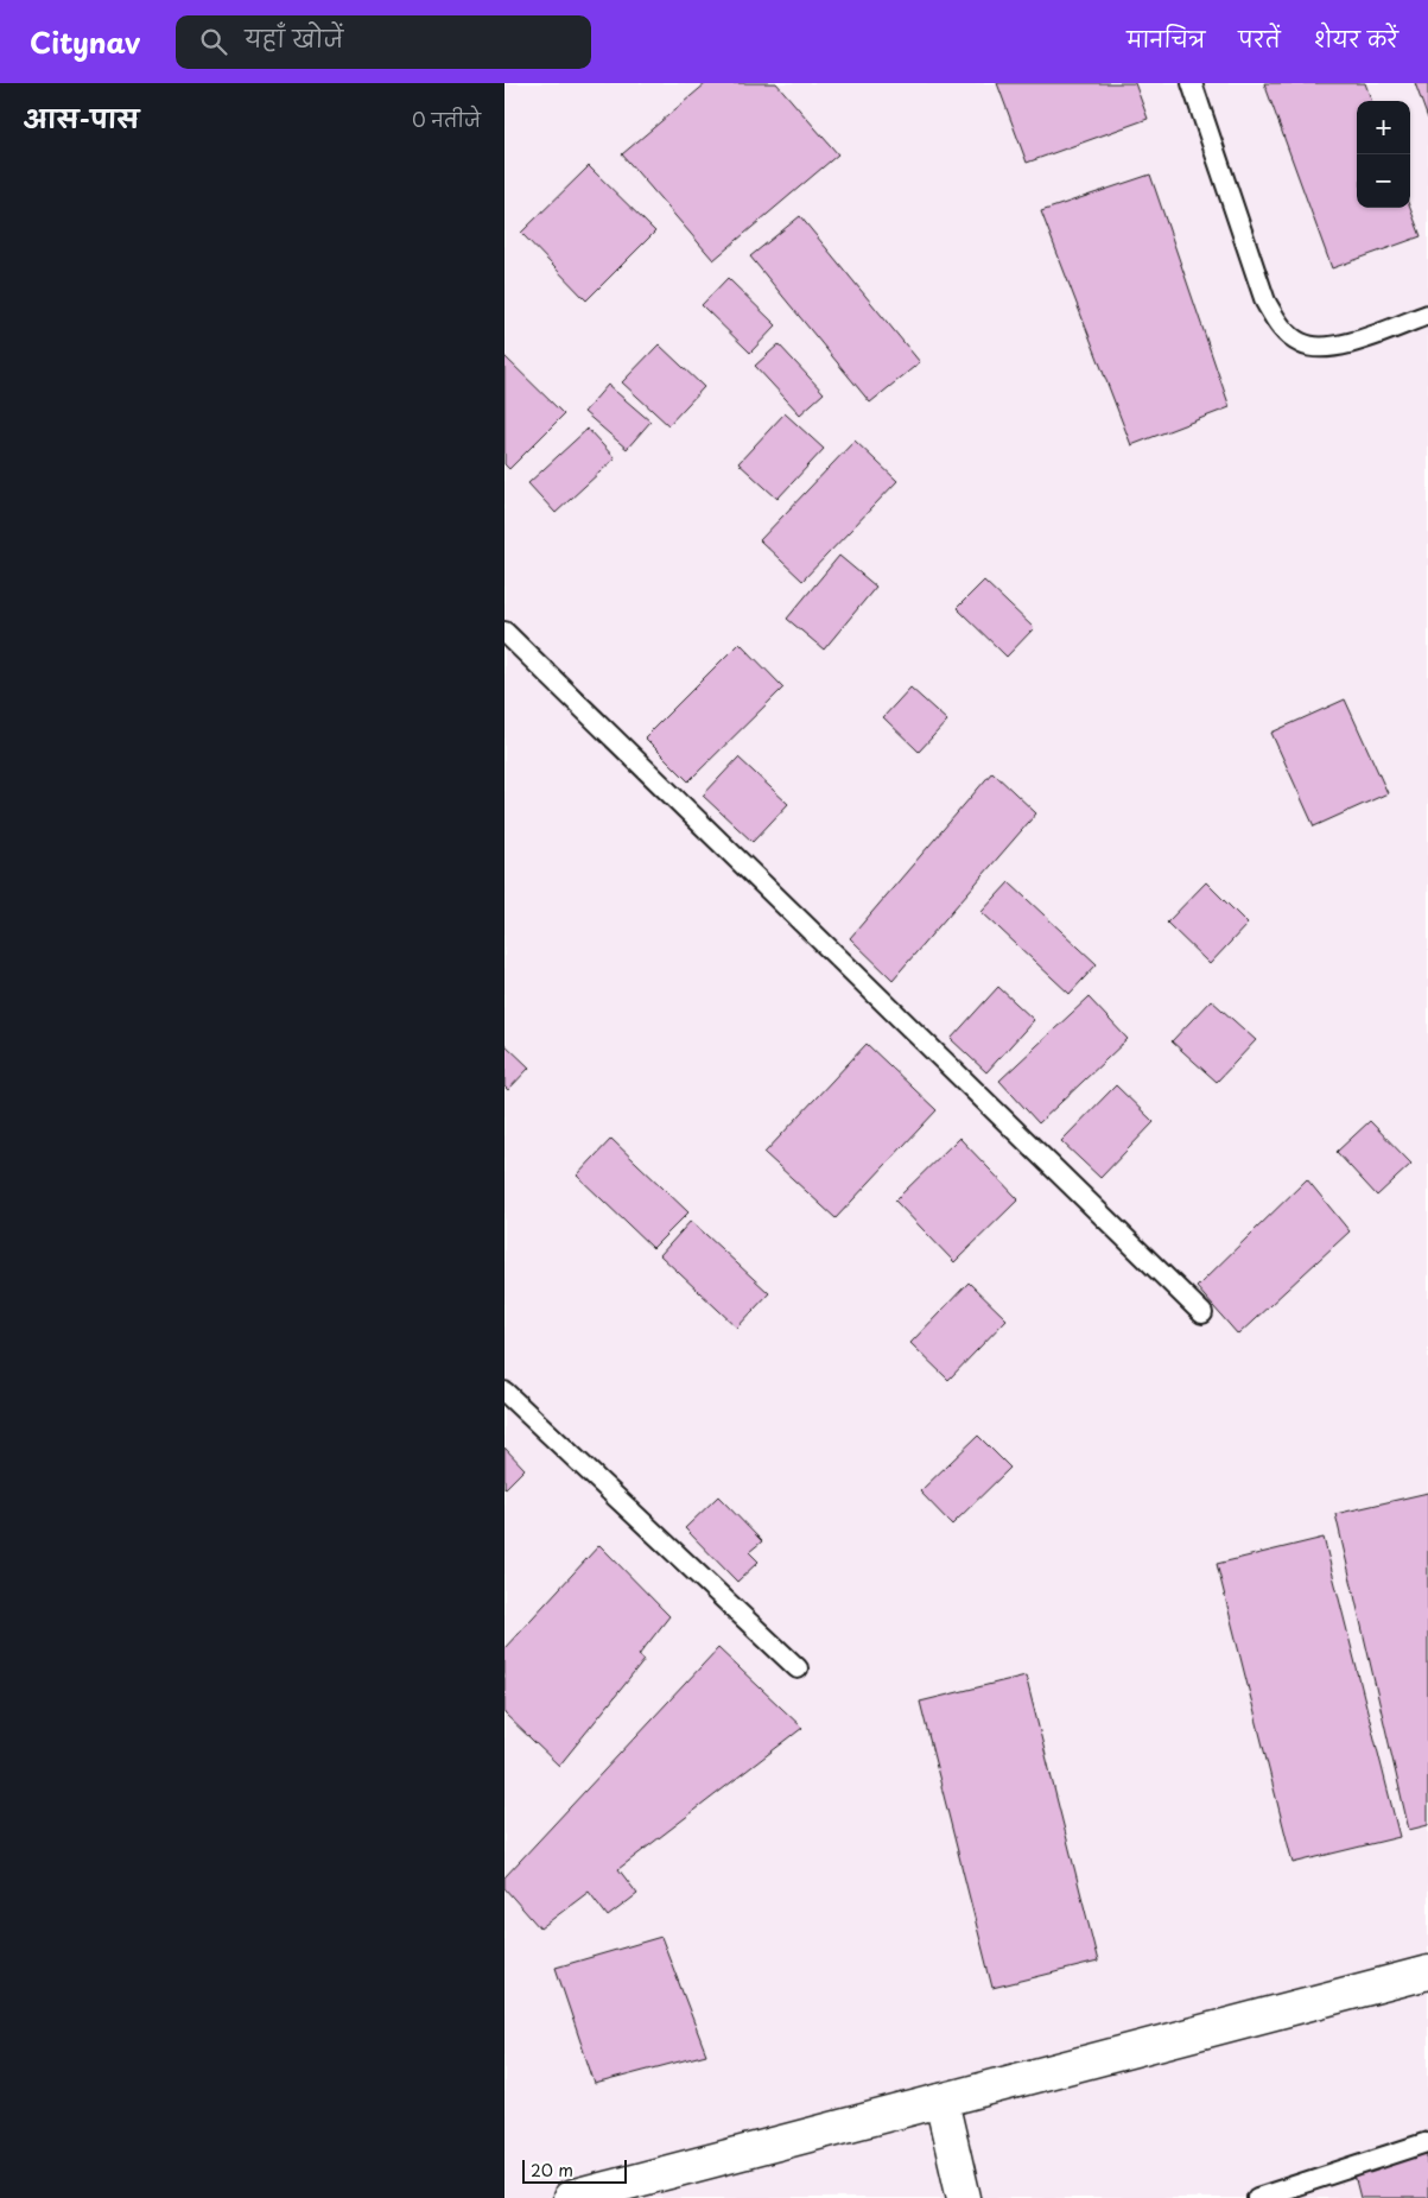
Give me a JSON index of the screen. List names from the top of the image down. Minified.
{"scale_bar":"20 m","page":{"header":"Citynav","search":"यहाँ खोजें","nav":["मानचित्र","परतें","शेयर करें"],"heading":["आस-पास","0 नतीजे"],"map_buttons":["+","−"],"scale":"20 m"}}
